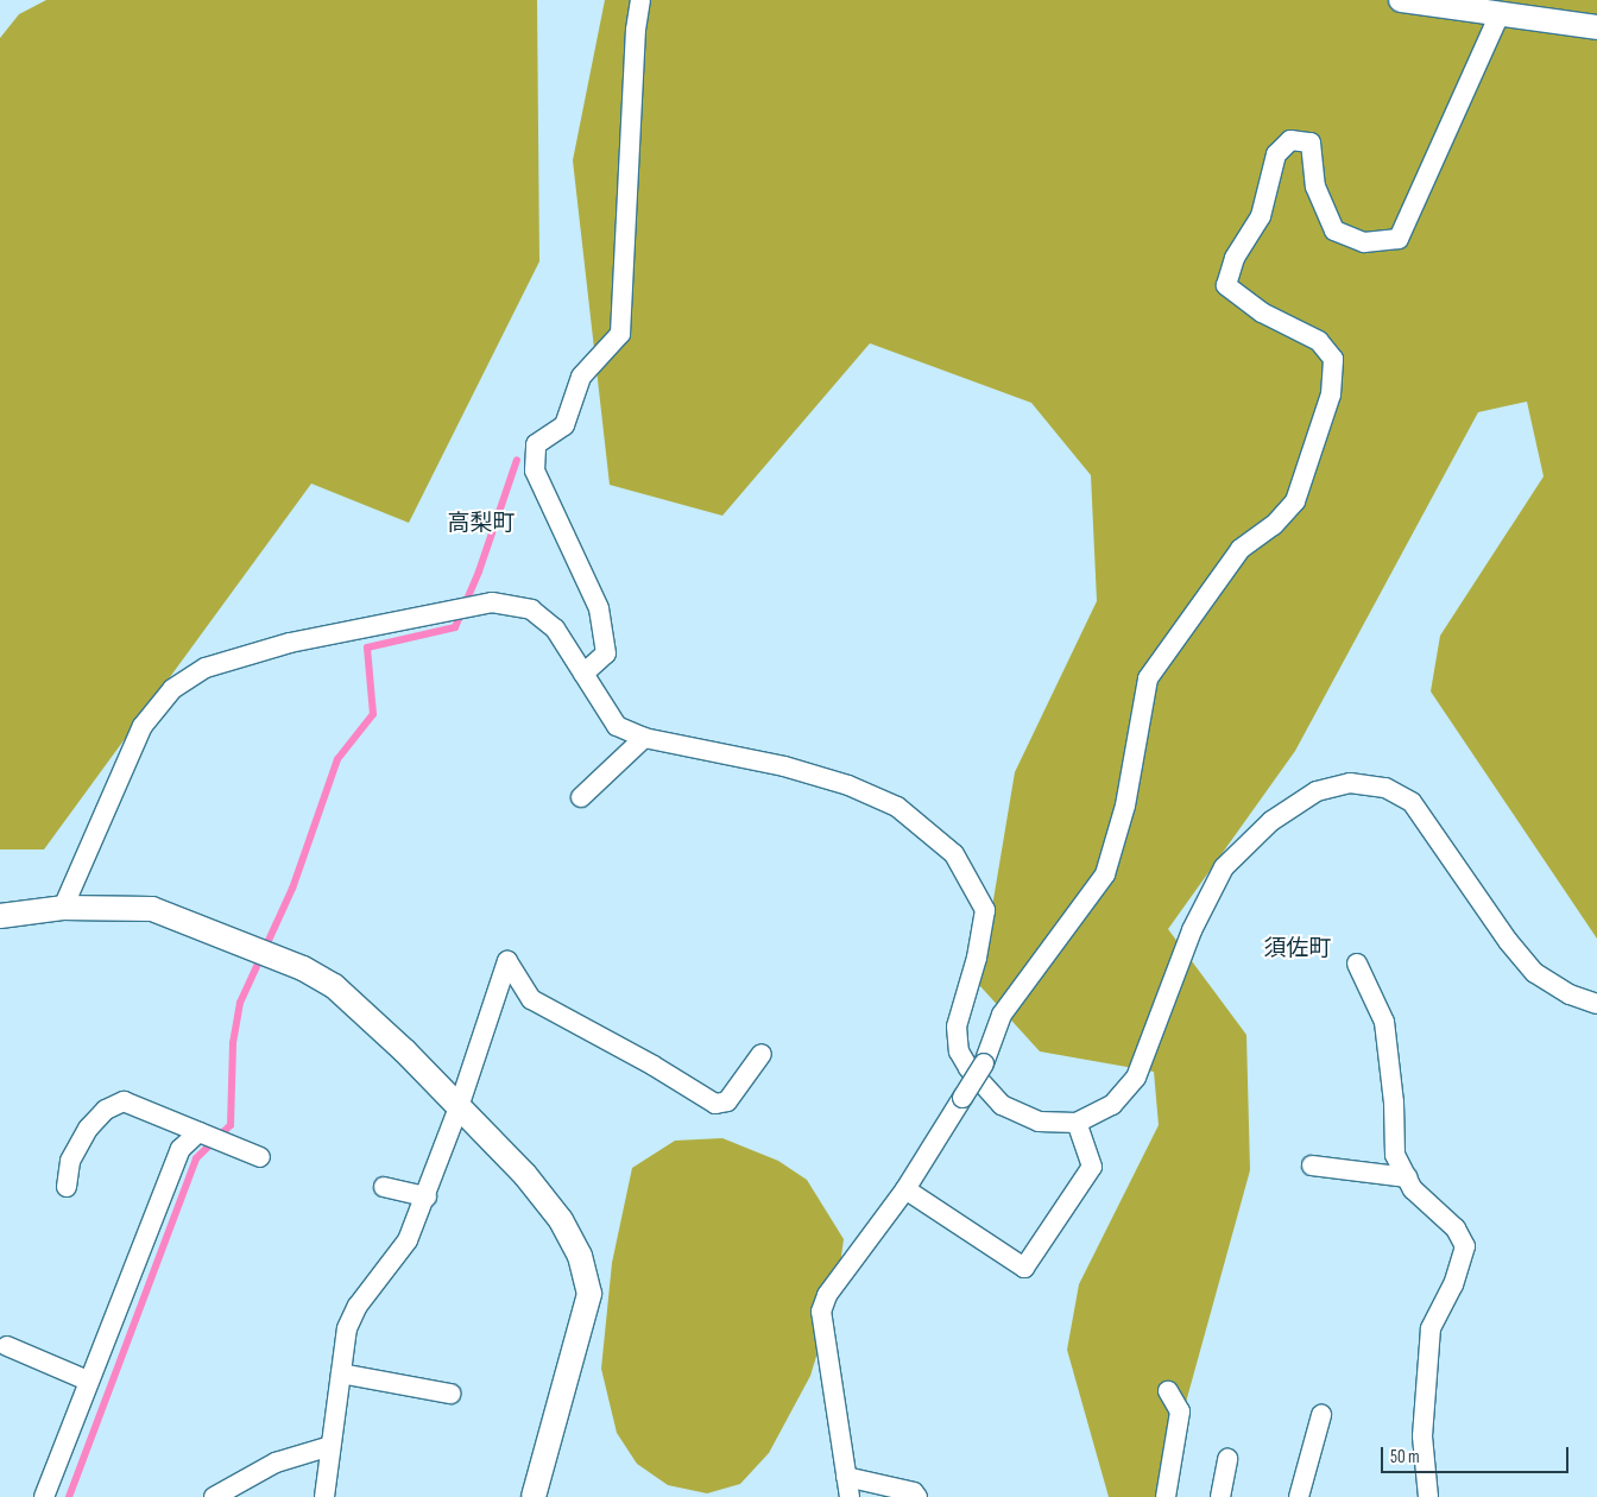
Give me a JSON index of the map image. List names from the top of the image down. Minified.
{"districts":["高梨町","須佐町"],"scale_bar":"50 m"}
